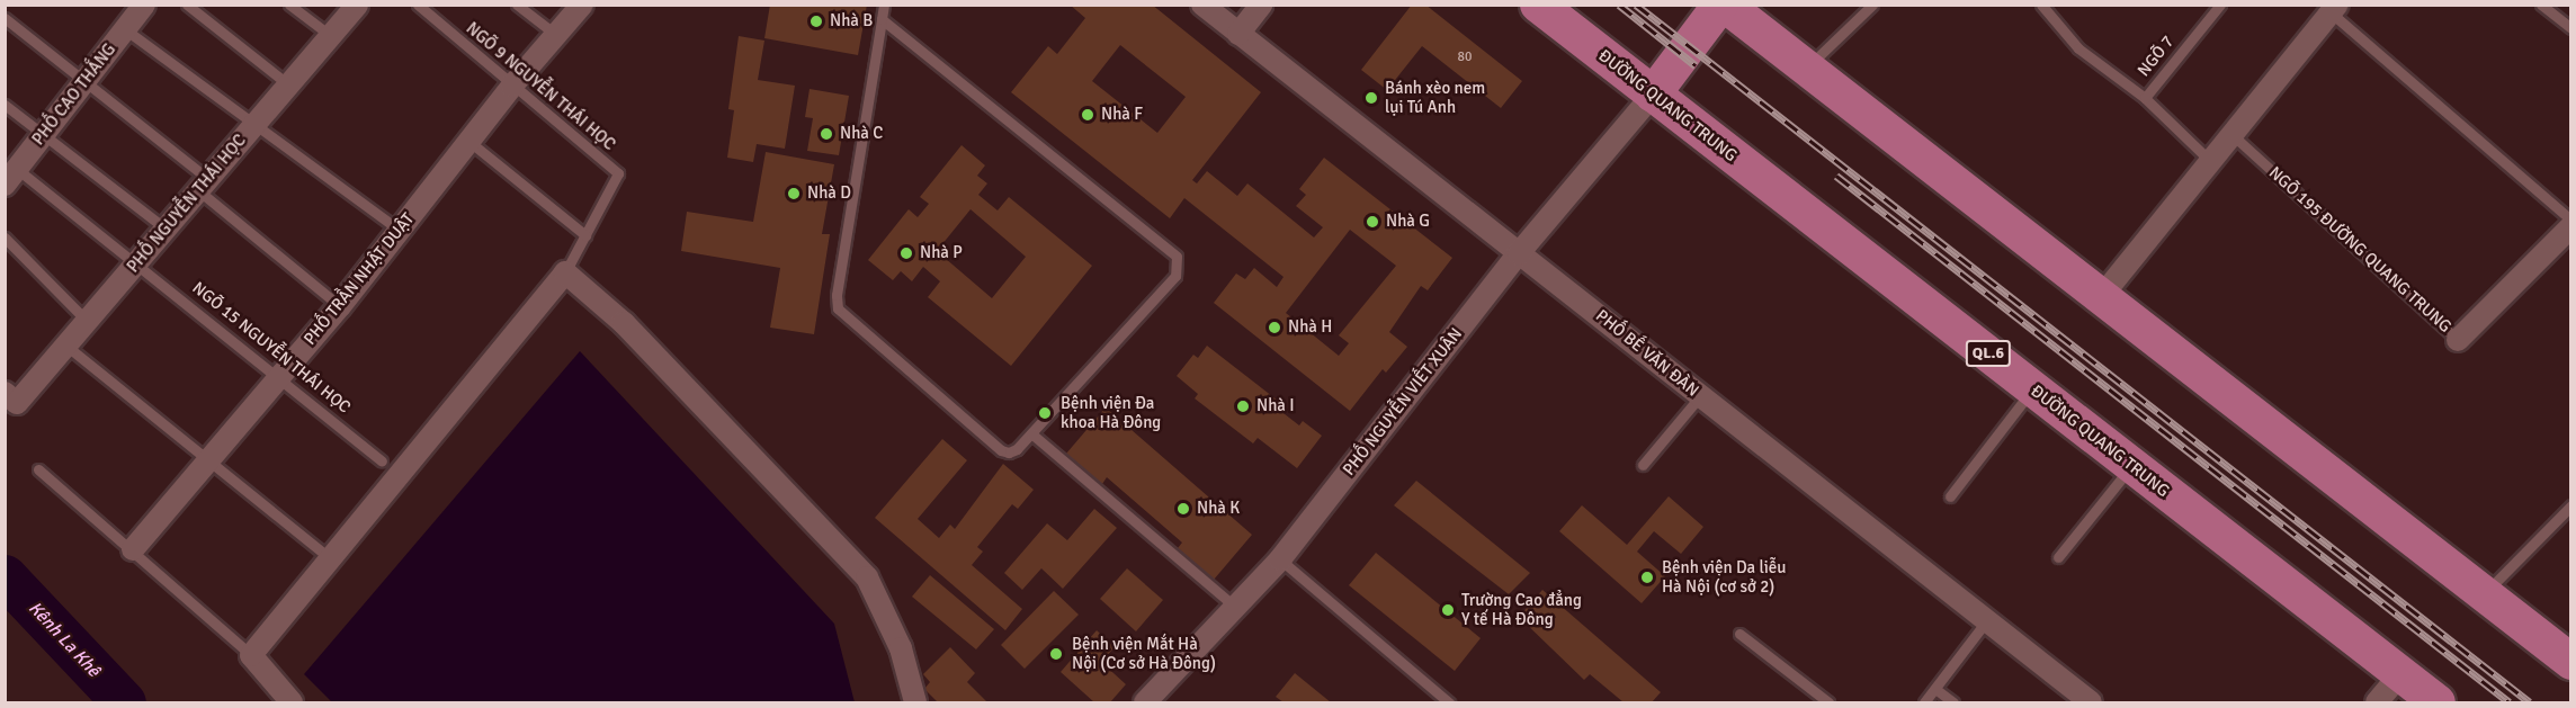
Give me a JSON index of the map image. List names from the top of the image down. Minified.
{"streets":{"highway":["ĐƯỜNG QUANG TRUNG","QL.6"],"street":["PHỐ CAO THẮNG","PHỐ NGUYỄN THÁI HỌC","NGÕ 195 ĐƯỜNG QUANG TRUNG","PHỐ TRẦN NHẬT DUẬT","PHỐ BẾ VĂN ĐÀN","PHỐ NGUYỄN VIẾT XUÂN"],"lane":["NGÕ 7","NGÕ 9 NGUYỄN THÁI HỌC","NGÕ 15 NGUYỄN THÁI HỌC"]},"crossings":[["NGÕ 9 NGUYỄN THÁI HỌC","PHỐ TRẦN NHẬT DUẬT"],["PHỐ CAO THẮNG","NGÕ 15 NGUYỄN THÁI HỌC"],["ĐƯỜNG QUANG TRUNG","PHỐ NGUYỄN VIẾT XUÂN"],["PHỐ NGUYỄN THÁI HỌC","NGÕ 15 NGUYỄN THÁI HỌC"],["PHỐ TRẦN NHẬT DUẬT","NGÕ 15 NGUYỄN THÁI HỌC"],["PHỐ BẾ VĂN ĐÀN","PHỐ NGUYỄN VIẾT XUÂN"]],"water":["Kênh La Khê"],"places":["Nhà B","Bánh xèo nem lụi Tú Anh","Nhà F","Nhà C","Nhà D","Nhà G","Nhà P","Nhà H","Nhà I","Bệnh viện Đa khoa Hà Đông","Nhà K","Bệnh viện Da liễu Hà Nội (cơ sở 2)","Trường Cao đẳng Y tế Hà Đông","Bệnh viện Mắt Hà Nội (Cơ sở Hà Đông)"],"house_numbers":["80"]}
